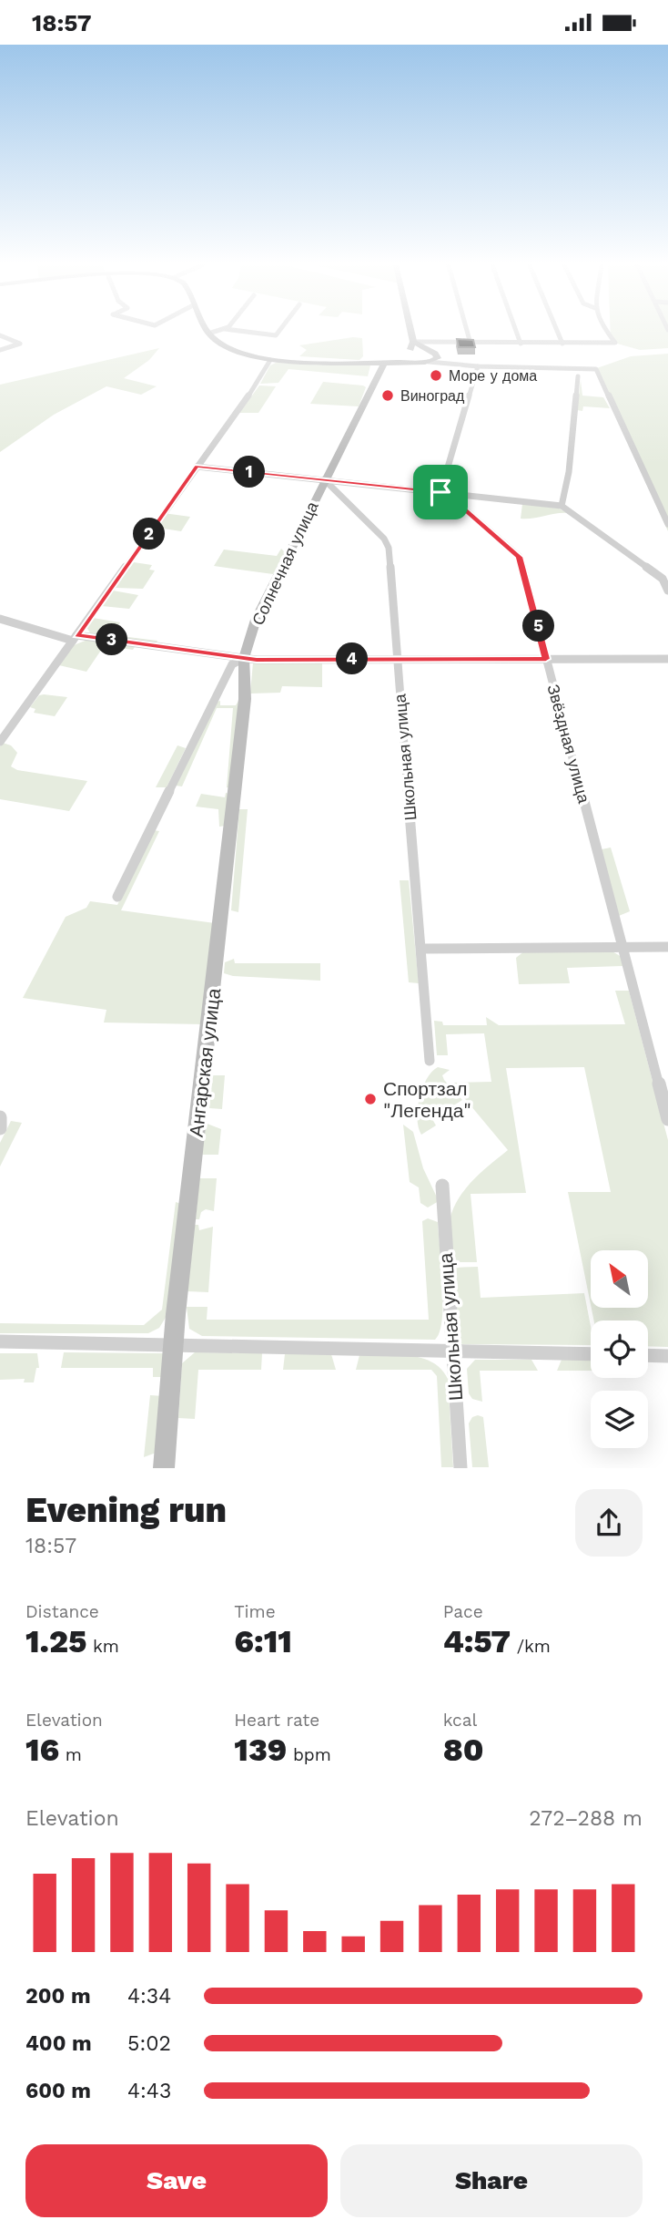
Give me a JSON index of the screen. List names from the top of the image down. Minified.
{"streets":{"street":["Солнечная улица","Звёздная улица","Школьная улица","Ангарская улица"]},"crossings":[["Солнечная улица","Школьная улица"],["Солнечная улица","Ангарская улица"]],"places":["Море у дома","Виноград","Спортзал \"Легенда\""],"north":"top left","page":{"status":"18:57","pins":["1","2","5","3","4"],"heading":["Evening run","18:57"],"stats":[["Distance","1.25 km"],["Time","6:11"],["Pace","4:57 /km"],["Elevation","16 m"],["Heart rate","139 bpm"],["kcal","80"]],"chart":["Elevation","272–288 m"],"list":[{"name":"200 m","note":"4:34"},{"name":"400 m","note":"5:02"},{"name":"600 m","note":"4:43"}],"buttons":["Save","Share"]}}
